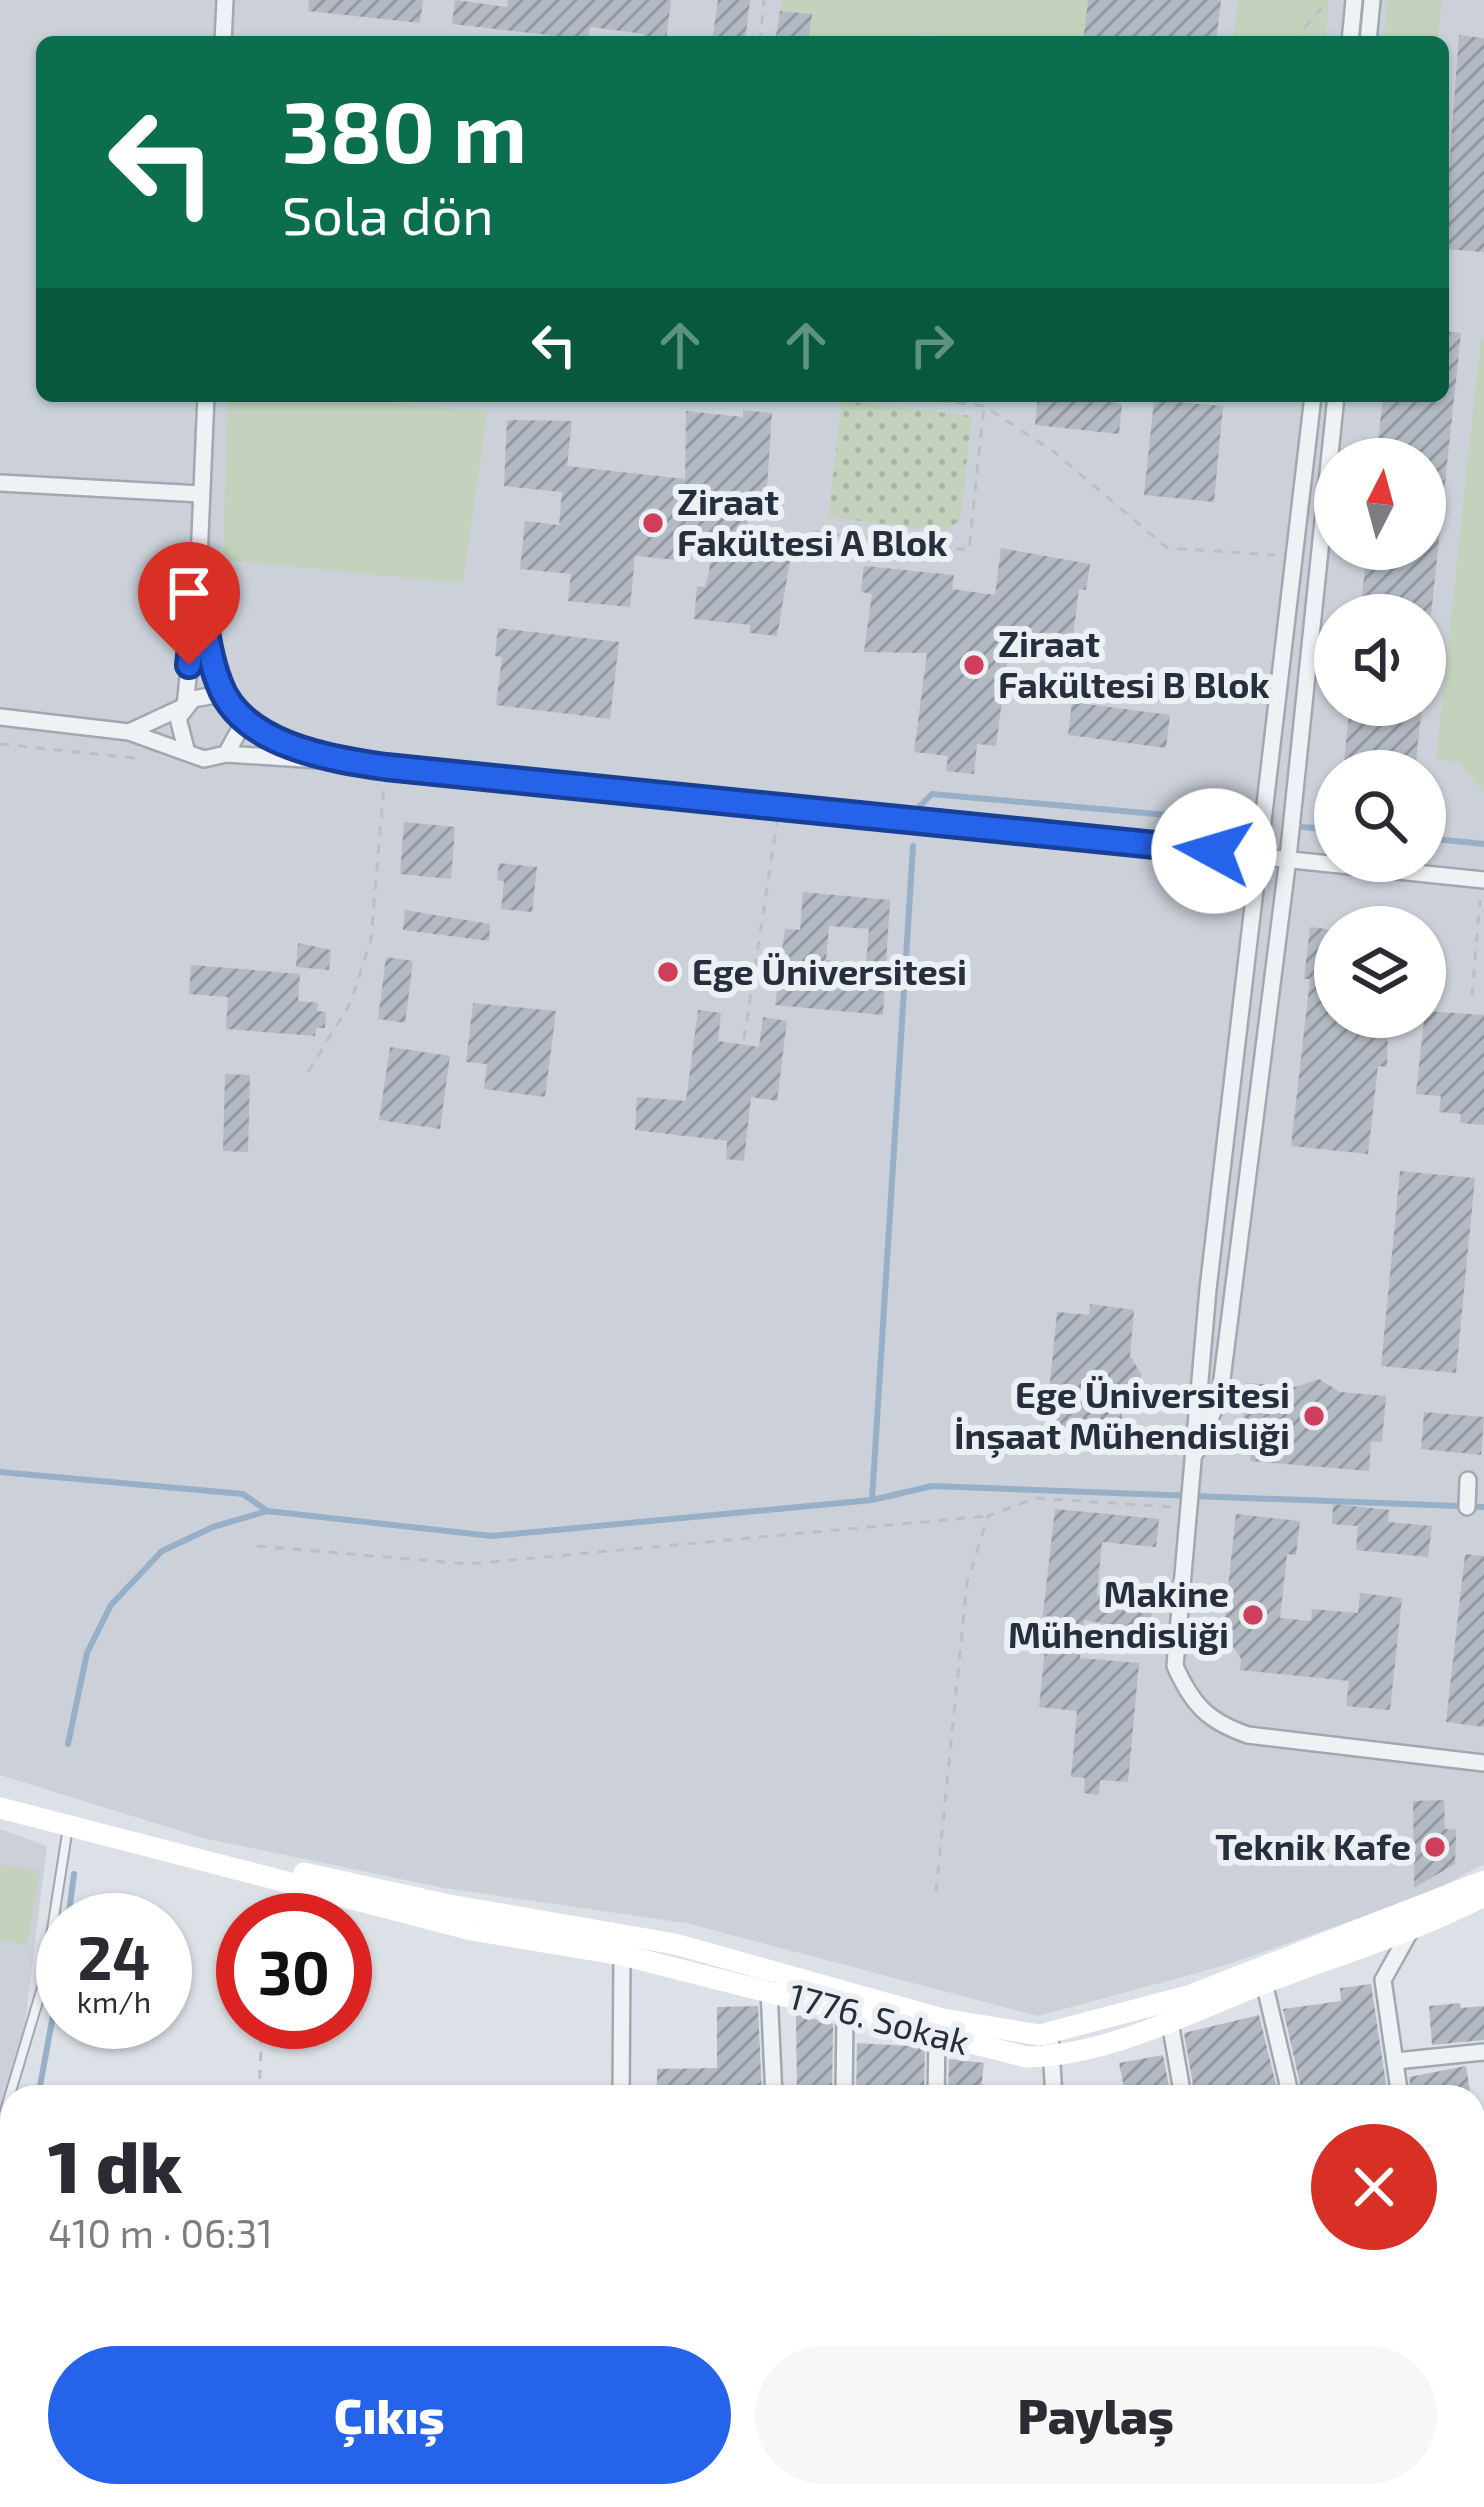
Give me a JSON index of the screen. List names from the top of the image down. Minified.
{"streets":{"street":["1776. Sokak"]},"places":["Ziraat Fakültesi A Blok","Ziraat Fakültesi B Blok","Ege Üniversitesi","Ege Üniversitesi İnşaat Mühendisliği","Makine Mühendisliği","Teknik Kafe"],"north":"top","page":{"turn":["380 m","Sola dön"],"speed":"24 km/h","limit":"30","heading":["1 dk","410 m · 06:31"],"buttons":["Çıkış","Paylaş"]}}
